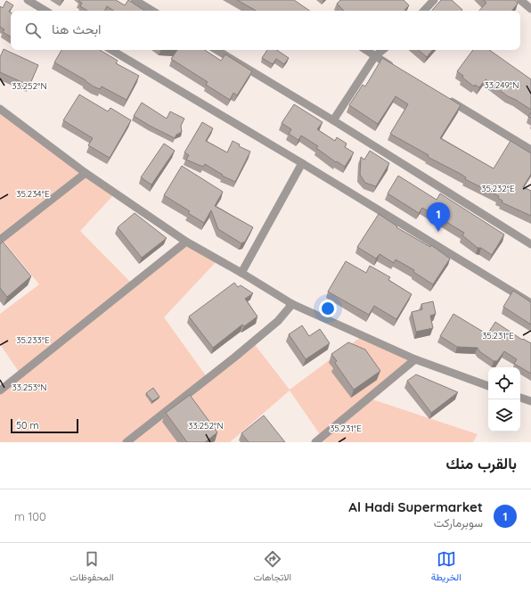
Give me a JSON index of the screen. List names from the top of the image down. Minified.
{"scale_bar":"50 m","page":{"search":"ابحث هنا","pins":"1","scale":"50 m","heading":"بالقرب منك","list":[{"mark":"1","name":"Al Hadi Supermarket","note":"سوبرماركت","value":"100 m"}],"nav":["الخريطة","الاتجاهات","المحفوظات"]},"coordinates":["33.249°N","33.252°N","35.232°E","35.234°E","35.231°E","35.233°E","33.253°N"]}
